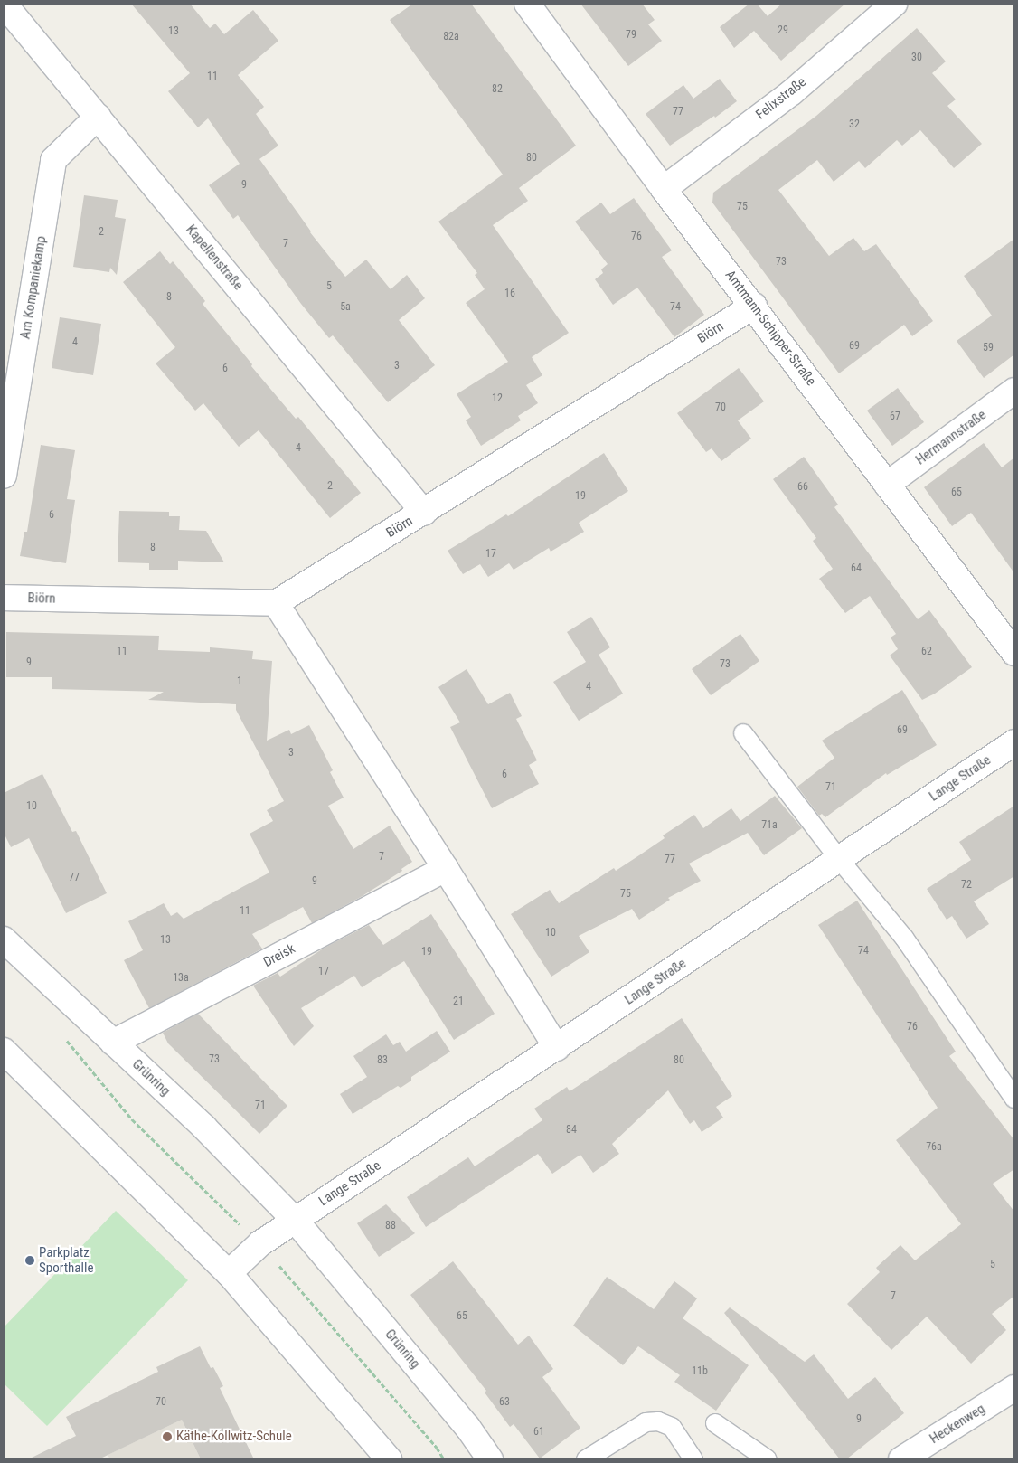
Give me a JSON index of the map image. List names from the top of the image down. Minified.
{"streets":{"street":["Felixstraße","Kapellenstraße","Am Kompaniekamp","Amtmann-Schipper-Straße","Biörn","Hermannstraße","Lange Straße","Dreisk","Grünring","Heckenweg"]},"crossings":[["Felixstraße","Amtmann-Schipper-Straße"],["Kapellenstraße","Am Kompaniekamp"],["Kapellenstraße","Biörn"],["Amtmann-Schipper-Straße","Biörn"],["Amtmann-Schipper-Straße","Hermannstraße"],["Lange Straße","Grünring"],["Dreisk","Grünring"]],"places":["Parkplatz Sporthalle","Käthe-Kollwitz-Schule"],"house_numbers":["29","13","79","82a","30","11","82","77","32","80","9","75","2","76","7","73","5","16","8","5a","74","4","69","59","3","6","12","70","67","4","2","66","65","19","6","8","17","64","11","62","9","73","1","4","69","3","6","71","10","71a","7","77","77","9","72","75","11","10","13","74","19","17","13a","21","76","73","83","80","71","84","76a","88","5","7","65","11b","70","63","9","61"]}
